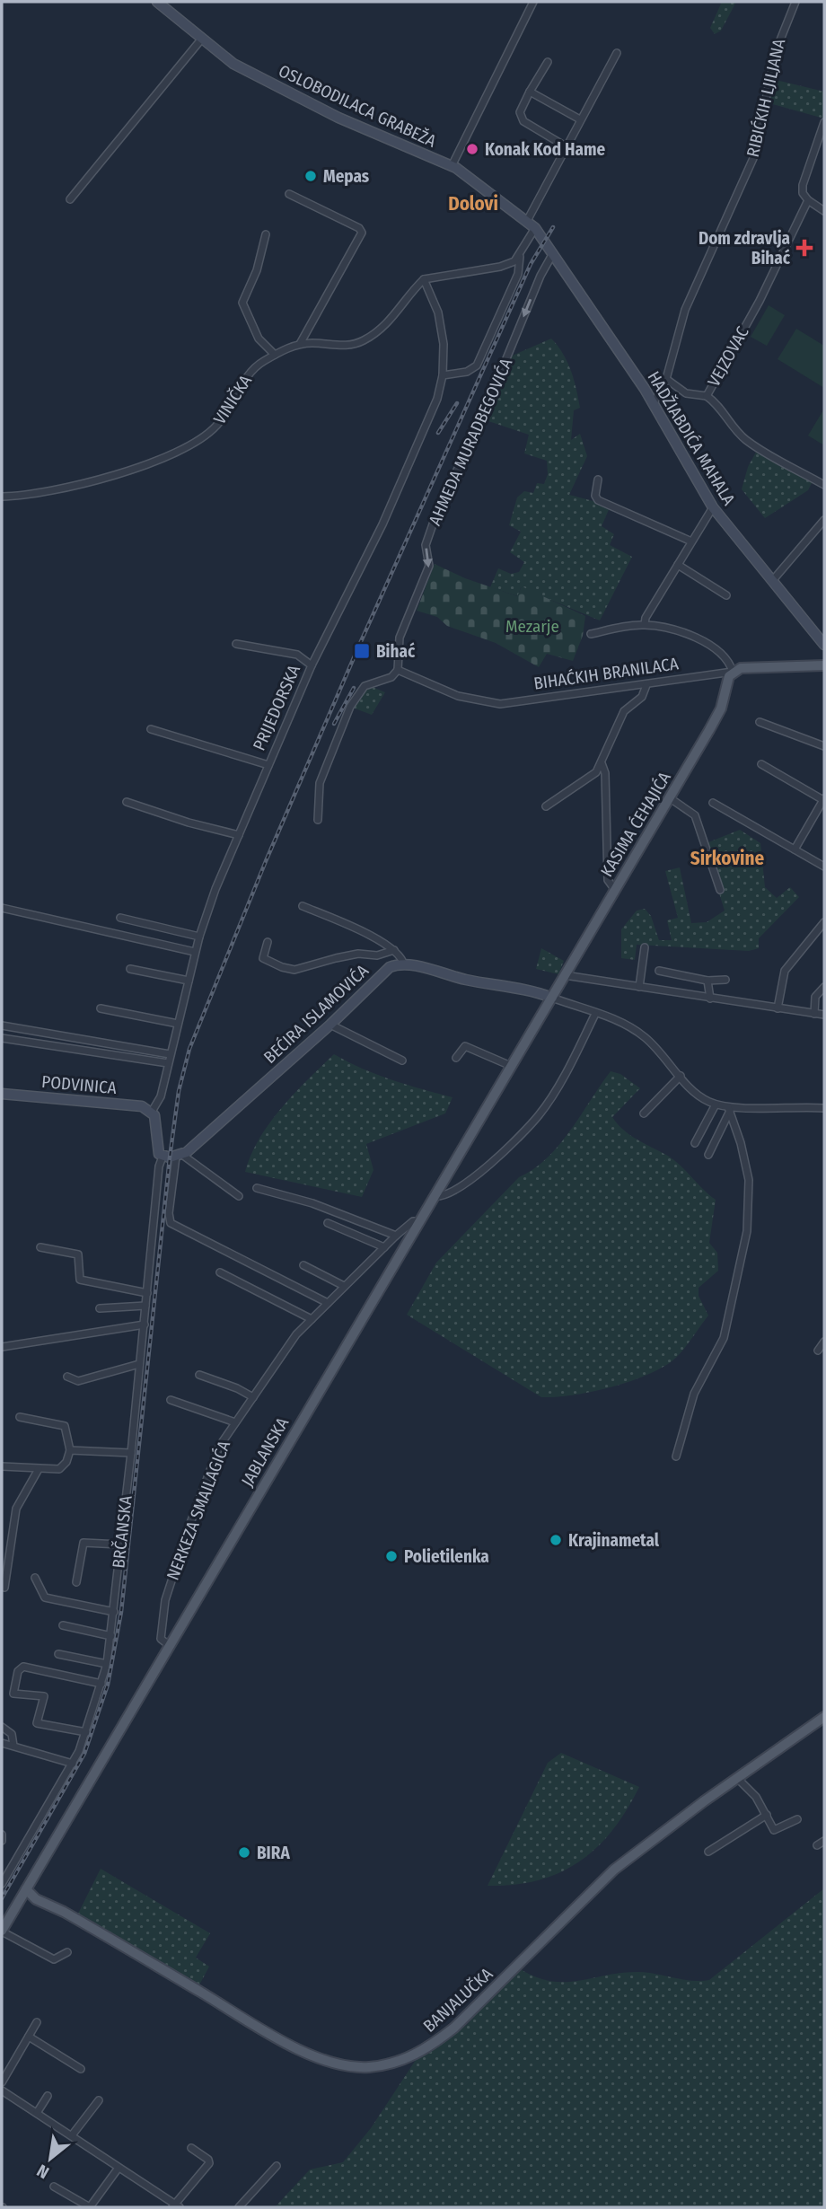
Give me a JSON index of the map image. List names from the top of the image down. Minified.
{"streets":{"main road":["BIHAĆKIH BRANILACA","KASIMA ĆEHAJIĆA","JABLANSKA","BANJALUČKA"],"street":["RIBIĆKIH LJILJANA","OSLOBODILACA GRABEŽA","VEJZOVAC","VINIČKA","HADŽIABDIĆA MAHALA","AHMEDA MURADBEGOVIĆA","PRIJEDORSKA","BEĆIRA ISLAMOVIĆA","PODVINICA","NERKEZA SMAILAGIĆA","BRČANSKA"]},"crossings":[["RIBIĆKIH LJILJANA","HADŽIABDIĆA MAHALA"],["OSLOBODILACA GRABEŽA","HADŽIABDIĆA MAHALA"],["VINIČKA","PRIJEDORSKA"],["HADŽIABDIĆA MAHALA","AHMEDA MURADBEGOVIĆA"],["AHMEDA MURADBEGOVIĆA","BIHAĆKIH BRANILACA"],["BIHAĆKIH BRANILACA","KASIMA ĆEHAJIĆA"],["PRIJEDORSKA","PODVINICA"],["PRIJEDORSKA","BRČANSKA"],["KASIMA ĆEHAJIĆA","JABLANSKA"],["JABLANSKA","NERKEZA SMAILAGIĆA"]],"one_way":["AHMEDA MURADBEGOVIĆA"],"districts":["Dolovi","Sirkovine"],"parks":["Mezarje"],"places":{"other":["Konak Kod Hame","Mepas","Krajinametal","Polietilenka","BIRA"],"health":["Dom zdravlja Bihać"],"transit":["Bihać"]},"north":"bottom left"}
